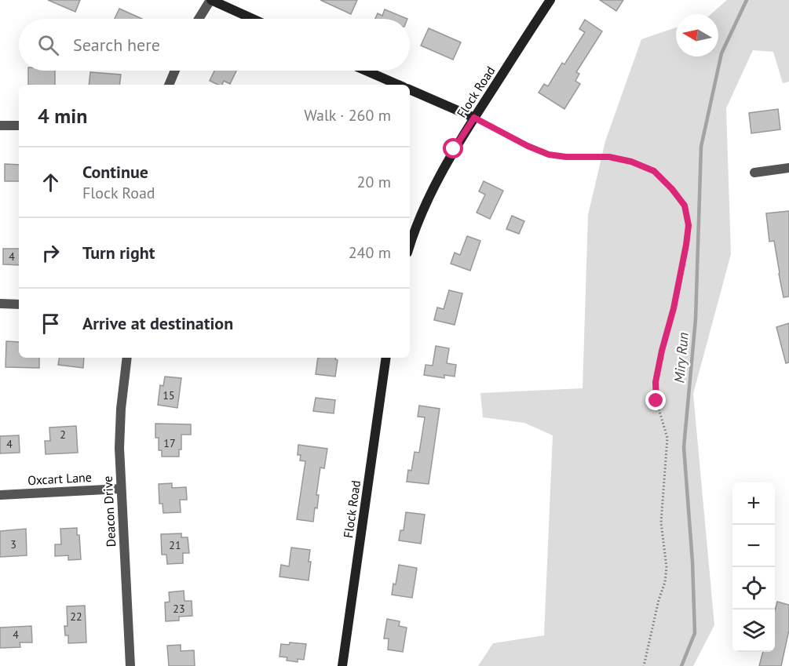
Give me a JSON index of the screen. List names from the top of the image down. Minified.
{"streets":{"main road":["Flock Road"],"street":["Oxcart Lane","Deacon Drive"]},"crossings":[["Oxcart Lane","Deacon Drive"]],"water":["Miry Run"],"house_numbers":["4","15","2","17","4","3","21","23","22","4"],"north":"left","page":{"search":"Search here","heading":["4 min","Walk · 260 m"],"list":[["Continue","Flock Road","20 m"],["Turn right","240 m"],"Arrive at destination"],"map_buttons":["+","−"]}}
